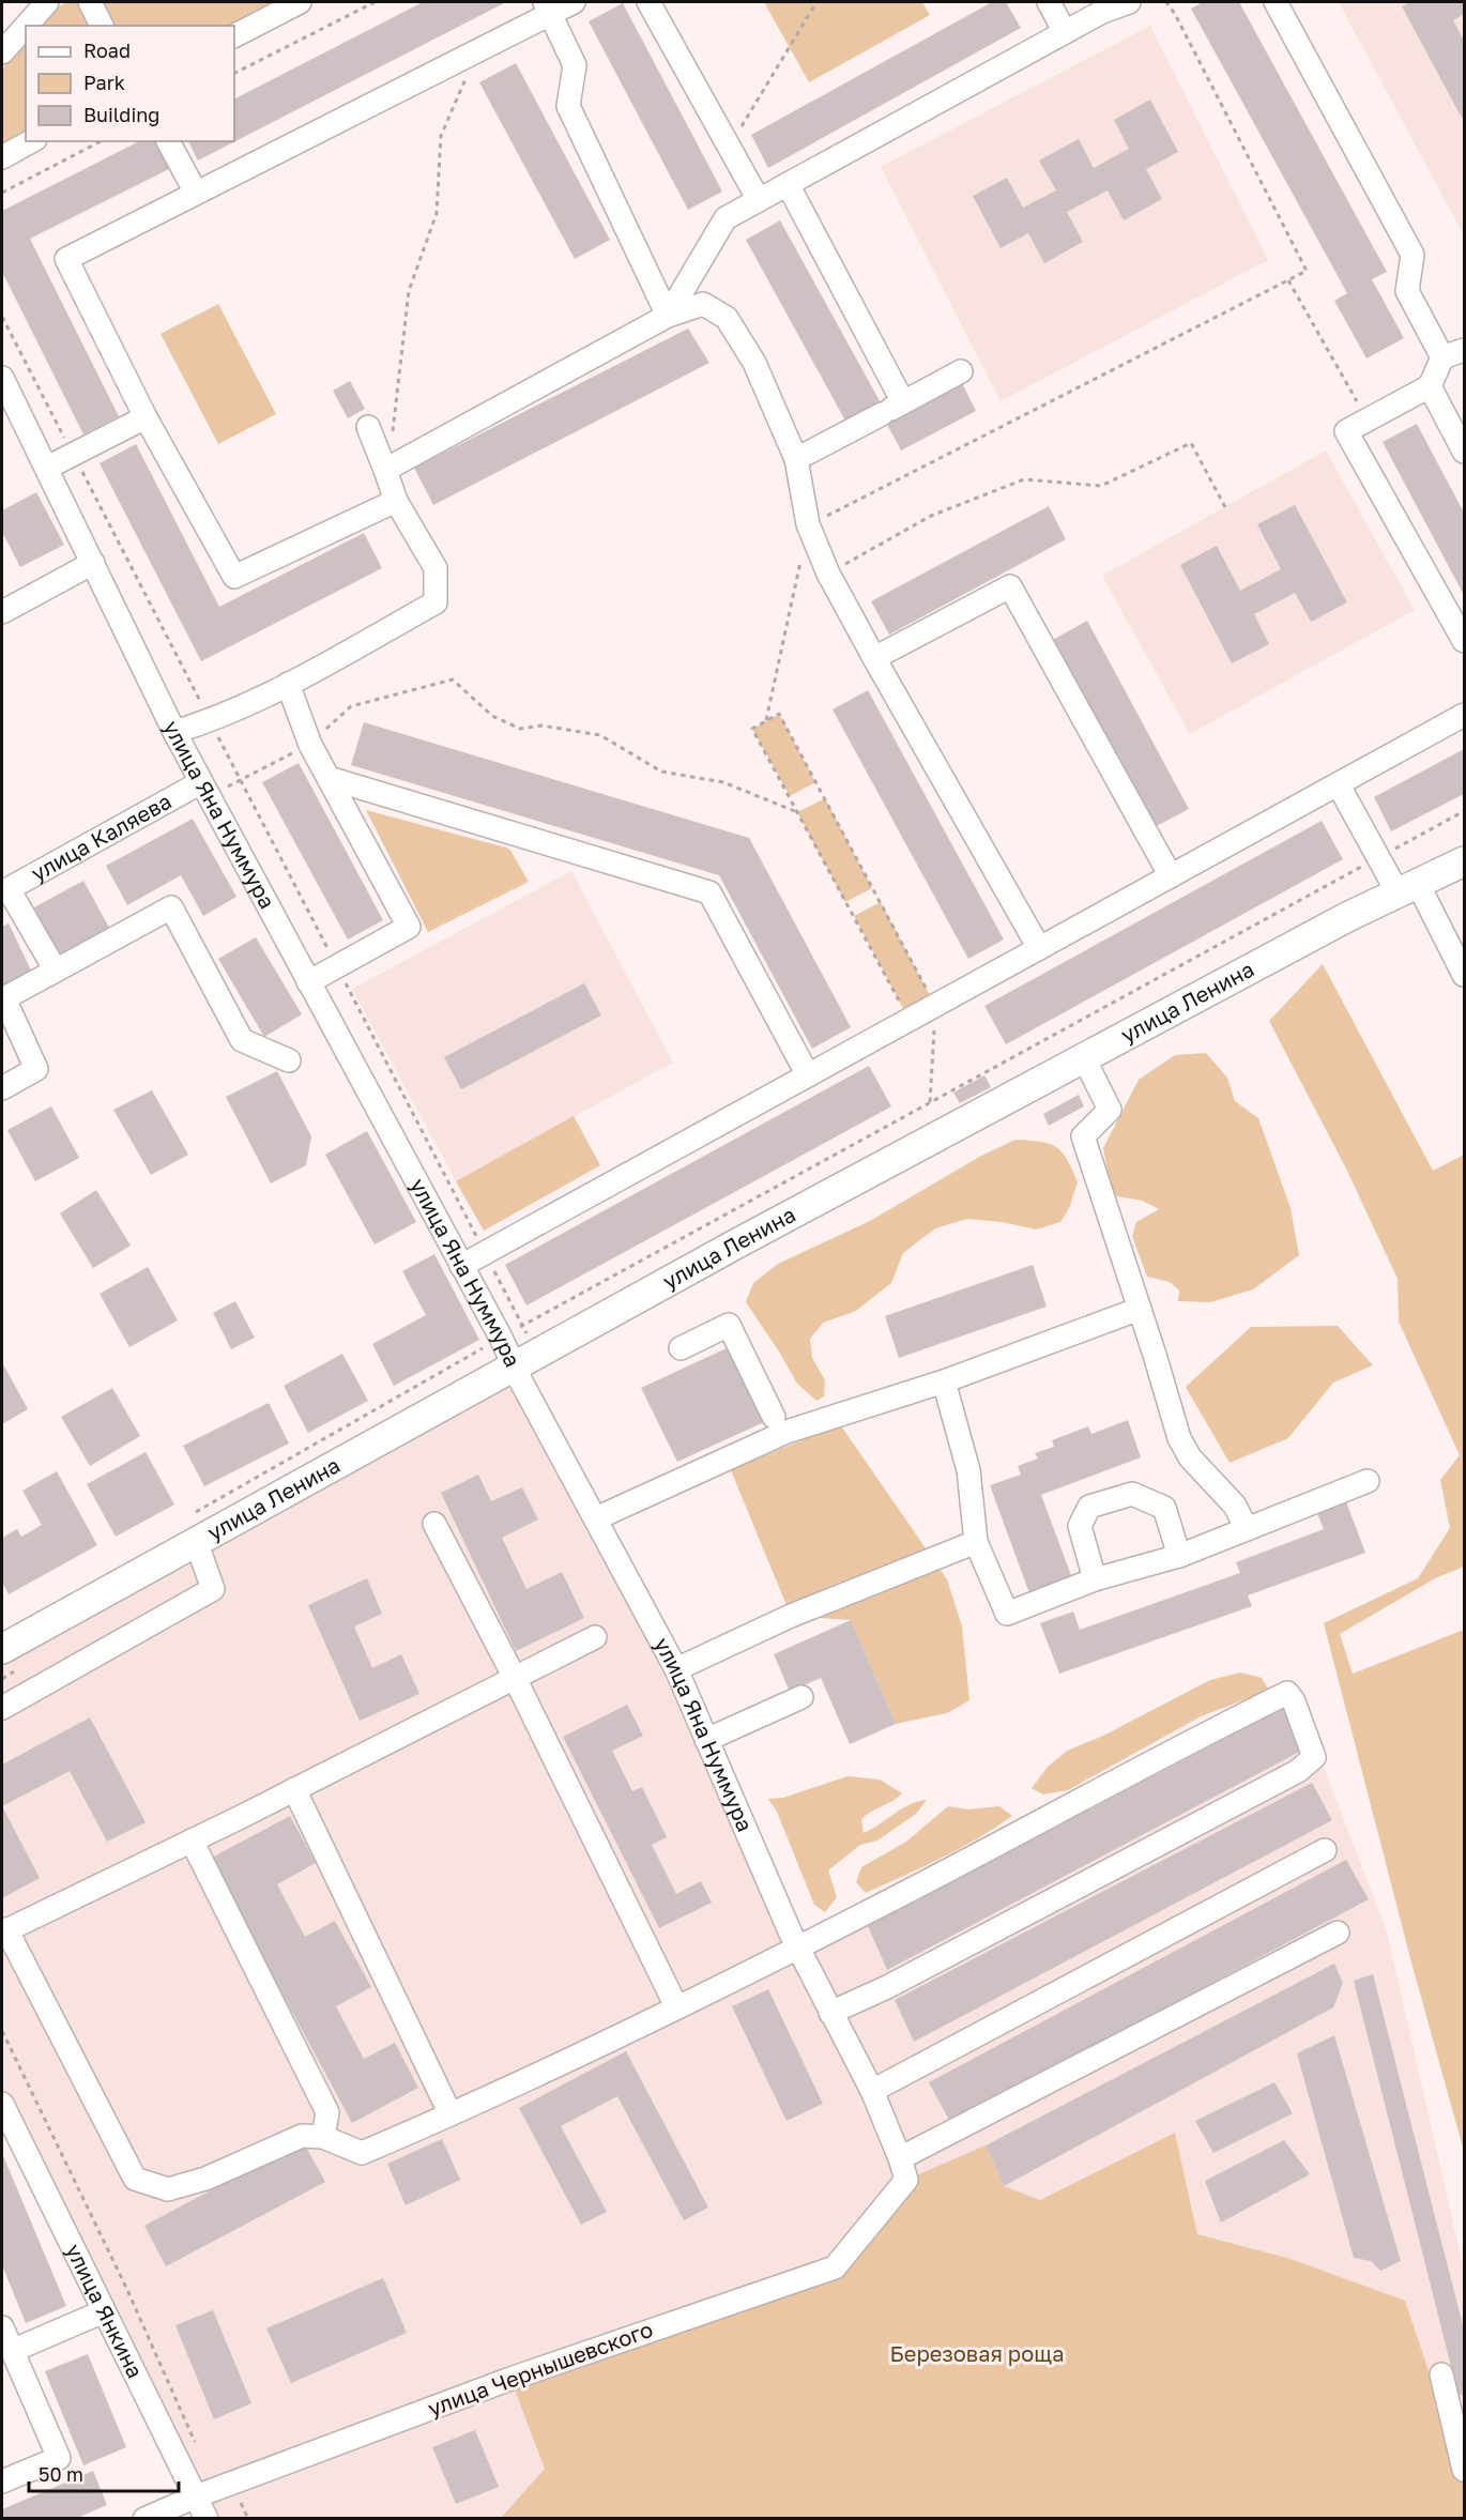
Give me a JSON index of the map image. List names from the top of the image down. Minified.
{"streets":{"main road":["улица Ленина"],"street":["улица Яна Нуммура","улица Каляева","улица Янкина","улица Чернышевского"]},"crossings":[["улица Яна Нуммура","улица Каляева"],["улица Яна Нуммура","улица Ленина"],["улица Яна Нуммура","улица Чернышевского"],["улица Янкина","улица Чернышевского"]],"parks":["Березовая роща"],"legend":["Road","Park","Building"],"scale_bar":"50 m"}
